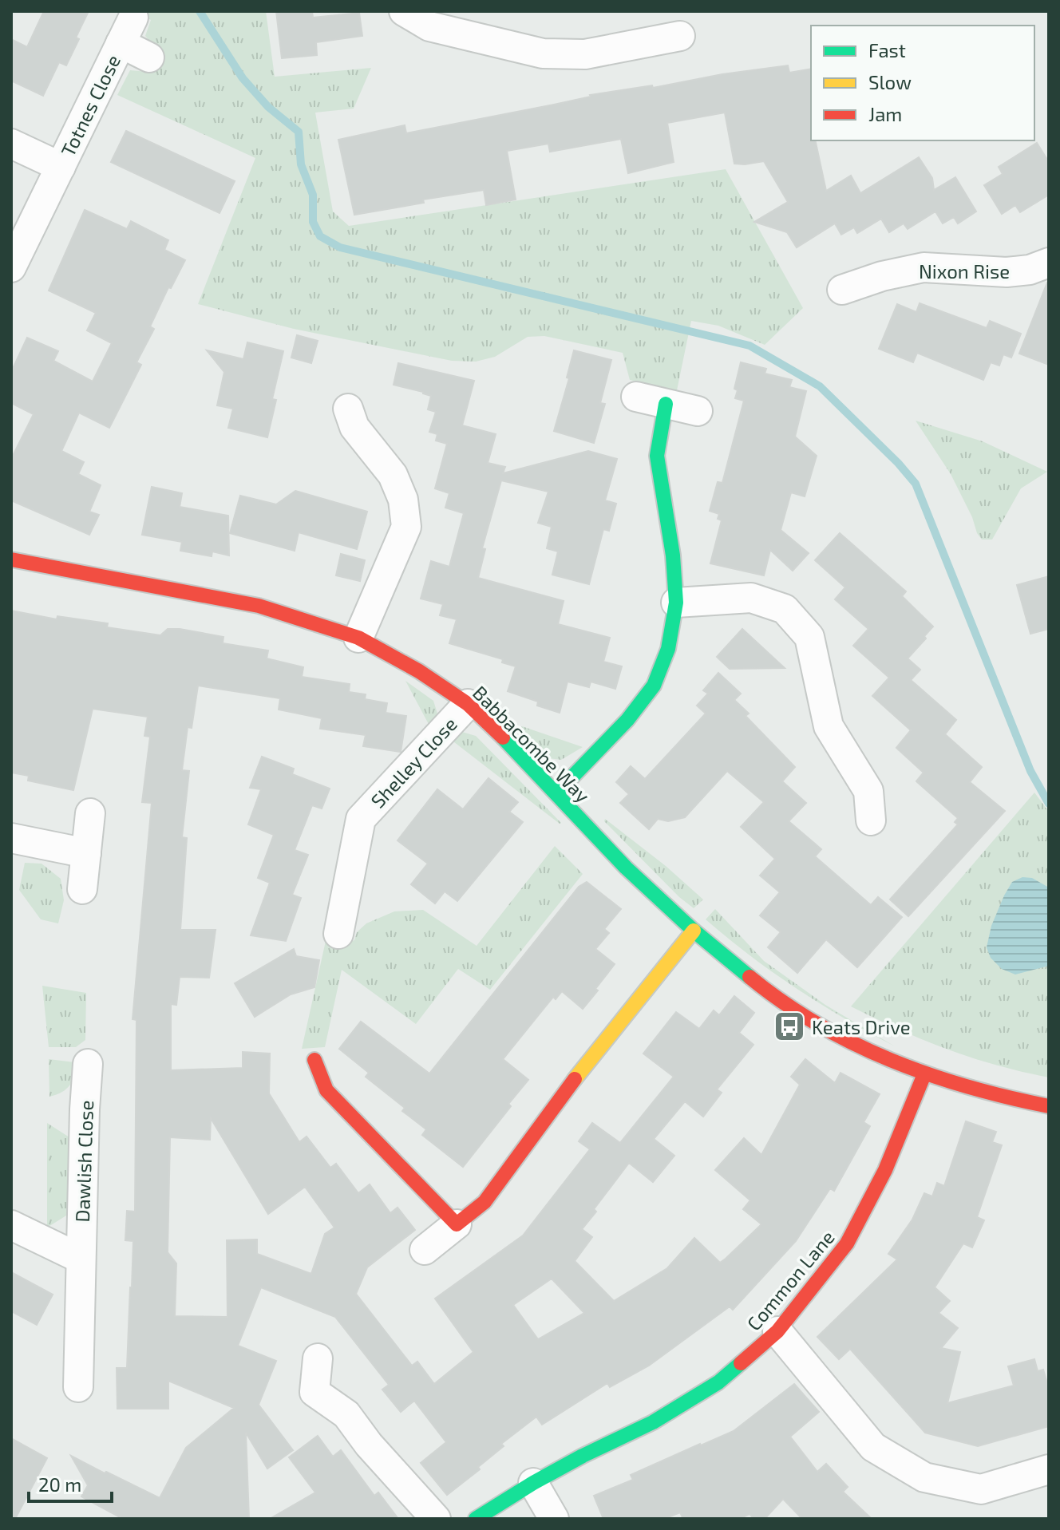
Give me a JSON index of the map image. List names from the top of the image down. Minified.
{"streets":{"street":["Totnes Close","Nixon Rise","Babbacombe Way","Shelley Close","Dawlish Close","Common Lane"]},"crossings":[["Babbacombe Way","Shelley Close"],["Babbacombe Way","Common Lane"]],"places":{"bus stop":["Keats Drive"]},"legend":["Fast","Slow","Jam"],"scale_bar":"20 m"}
